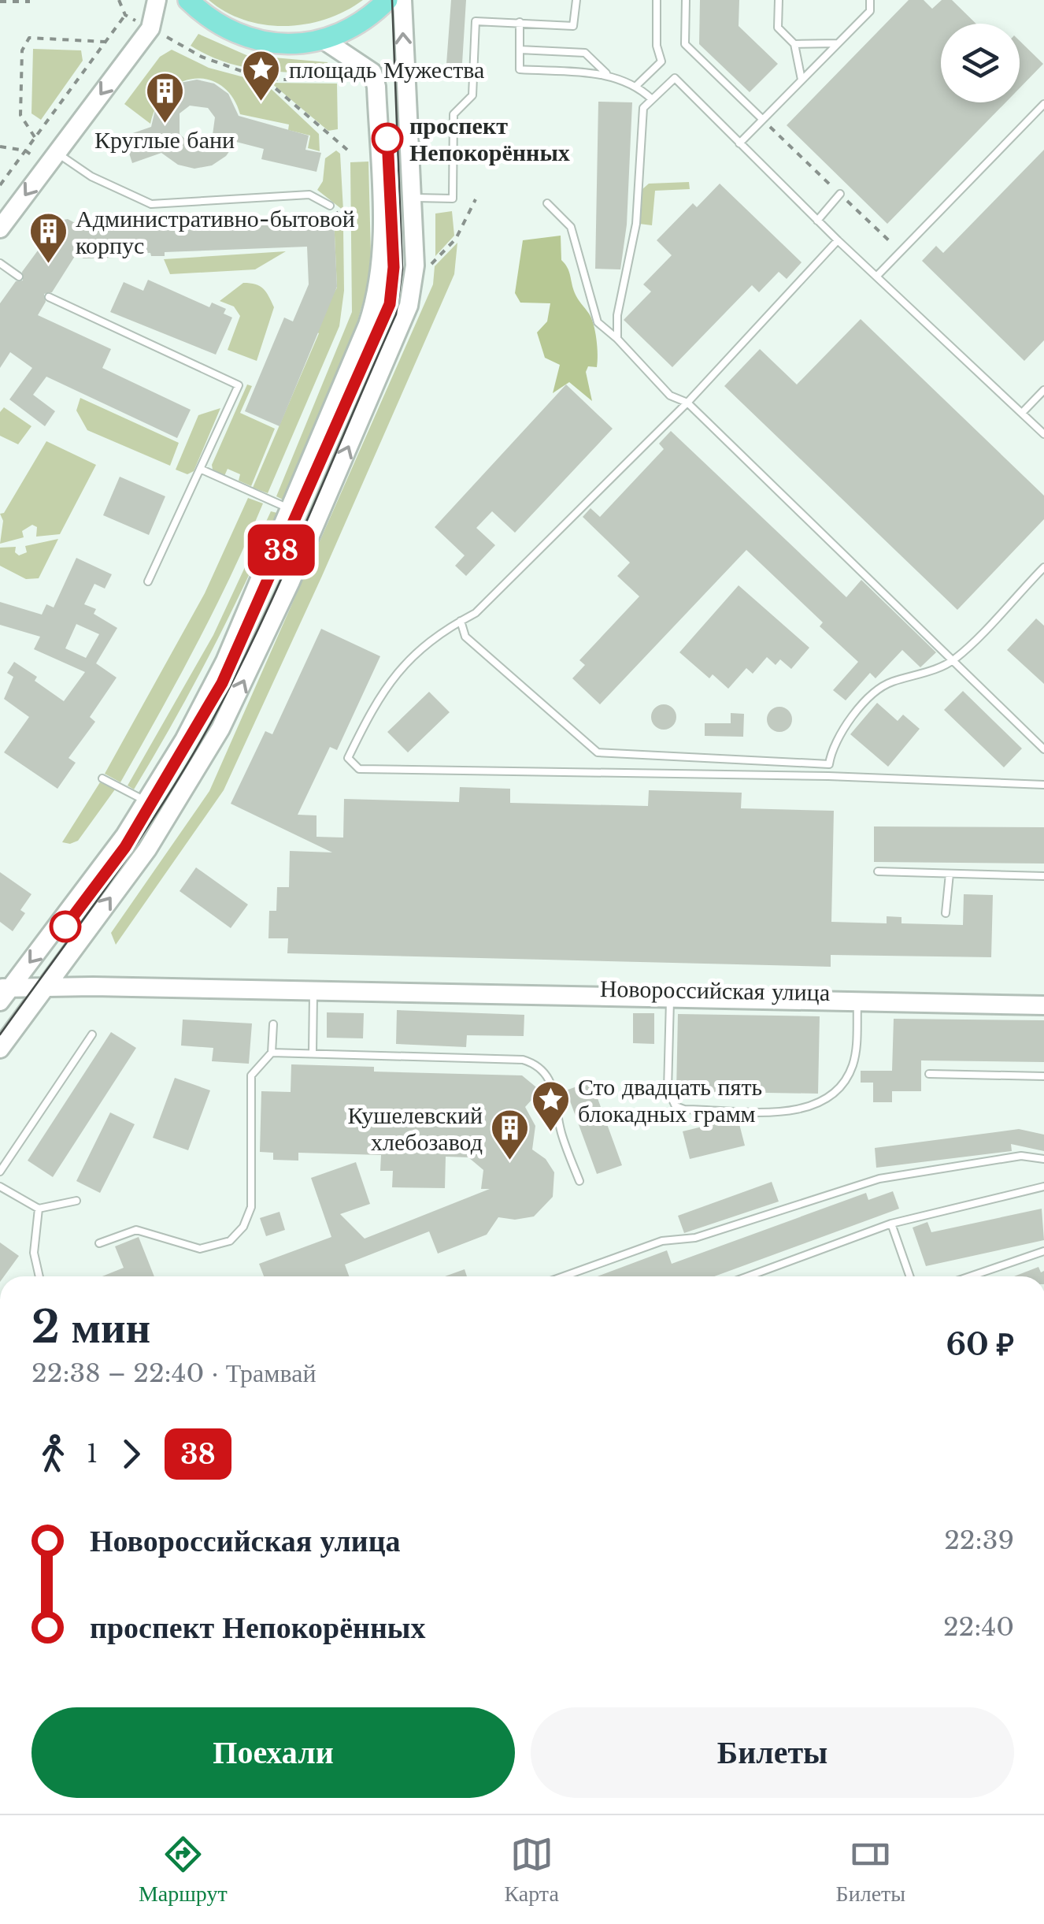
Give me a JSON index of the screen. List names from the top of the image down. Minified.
{"streets":{"main road":["Новороссийская улица"]},"places":{"place":["площадь Мужества","Сто двадцать пять блокадных грамм"],"building":["Круглые бани","Административно-бытовой корпус","Кушелевский хлебозавод"],"other":["проспект Непокорённых"]},"lines":["tram line 38"],"page":{"on_map":"38","heading":["2 мин","22:38 – 22:40 · Трамвай","60 ₽"],"legs":["1","38"],"list":[{"name":"Новороссийская улица","value":"22:39"},{"name":"проспект Непокорённых","value":"22:40"}],"buttons":["Поехали","Билеты"],"tabs":["Маршрут","Карта","Билеты"]}}
